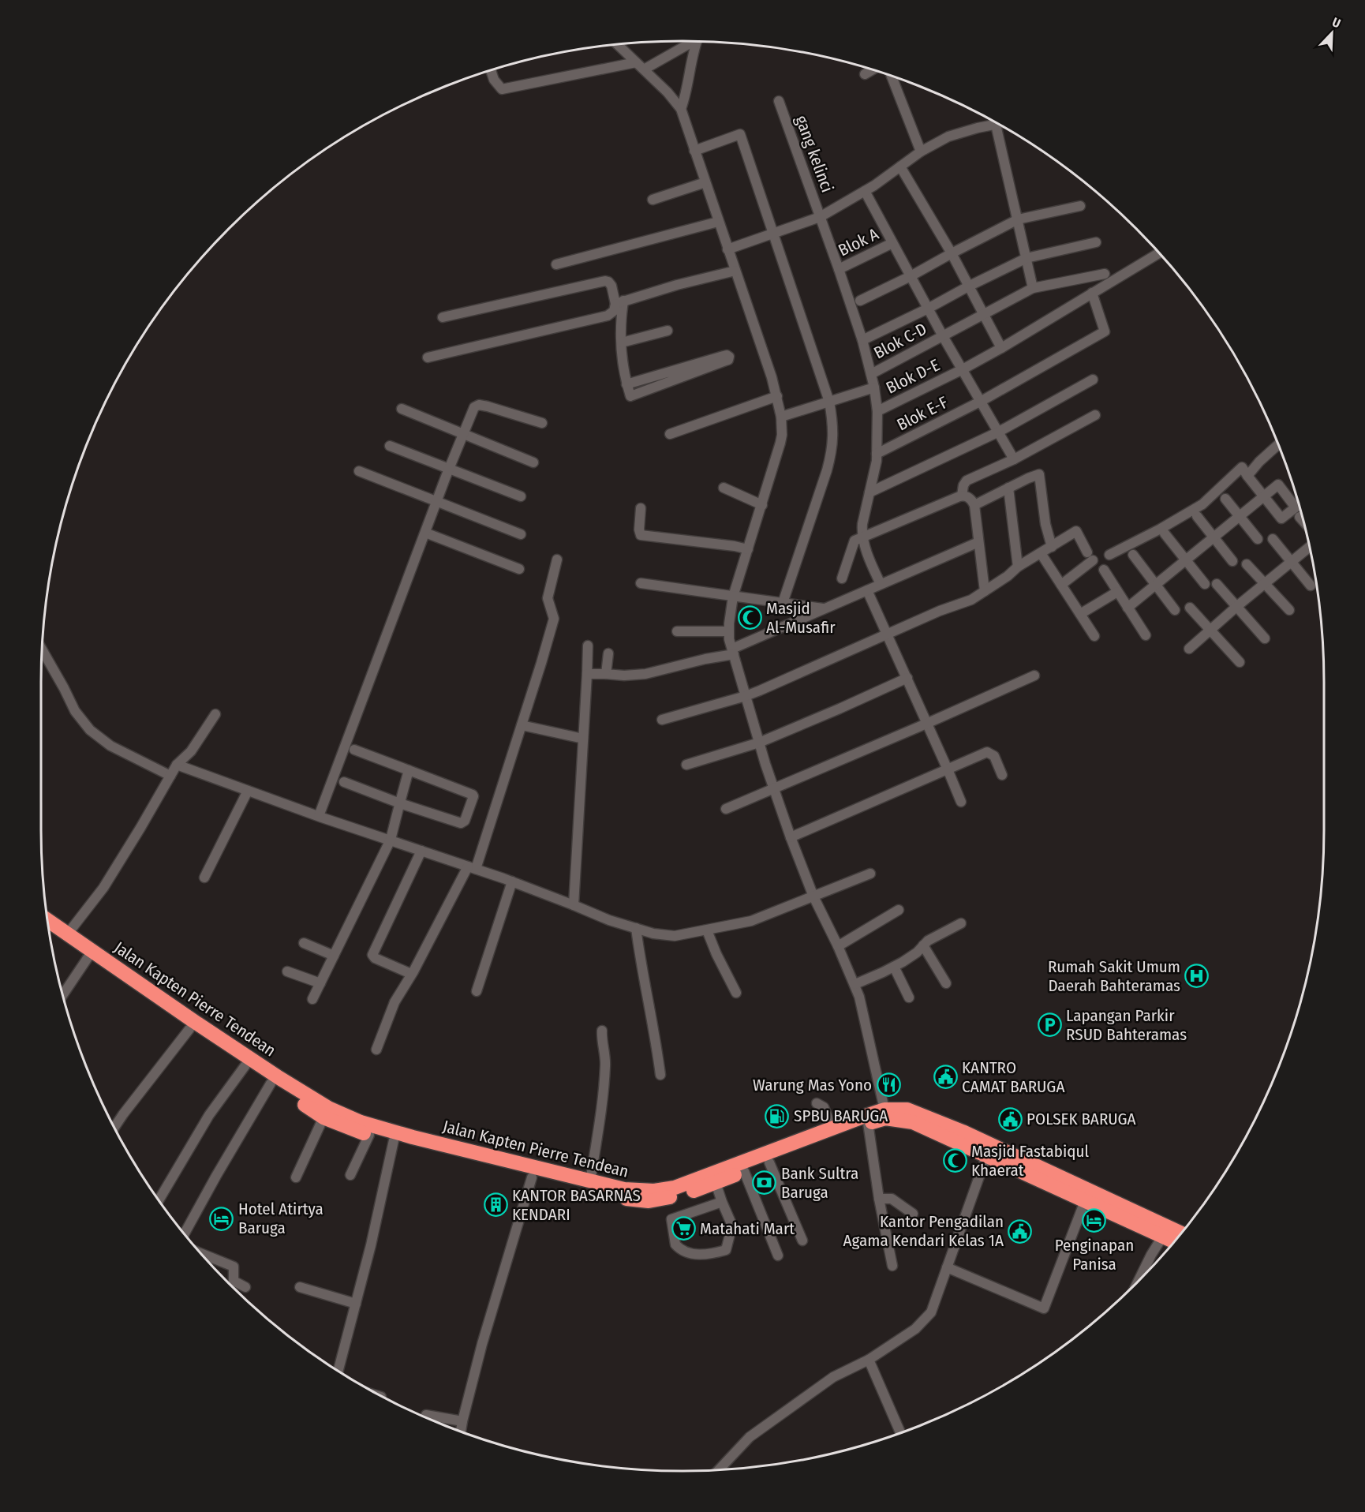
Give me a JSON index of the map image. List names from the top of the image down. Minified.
{"streets":{"highway":["Jalan Kapten Pierre Tendean"],"street":["gang kelinci","Blok A","Blok C-D","Blok D-E","Blok E-F"]},"crossings":[["gang kelinci","Blok A"],["gang kelinci","Blok C-D"],["gang kelinci","Blok D-E"],["gang kelinci","Blok E-F"],["Blok D-E","Blok E-F"]],"places":{"mosque":["Masjid Al-Musafir","Masjid Fastabiqul Khaerat"],"hospital":["Rumah Sakit Umum Daerah Bahteramas"],"parking":["Lapangan Parkir RSUD Bahteramas"],"public building":["KANTRO CAMAT BARUGA","POLSEK BARUGA","Kantor Pengadilan Agama Kendari Kelas 1A"],"restaurant":["Warung Mas Yono"],"fuel station":["SPBU BARUGA"],"bank":["Bank Sultra Baruga"],"building":["KANTOR BASARNAS KENDARI"],"hotel":["Hotel Atirtya Baruga","Penginapan Panisa"],"supermarket":["Matahati Mart"]},"north":"top right"}
